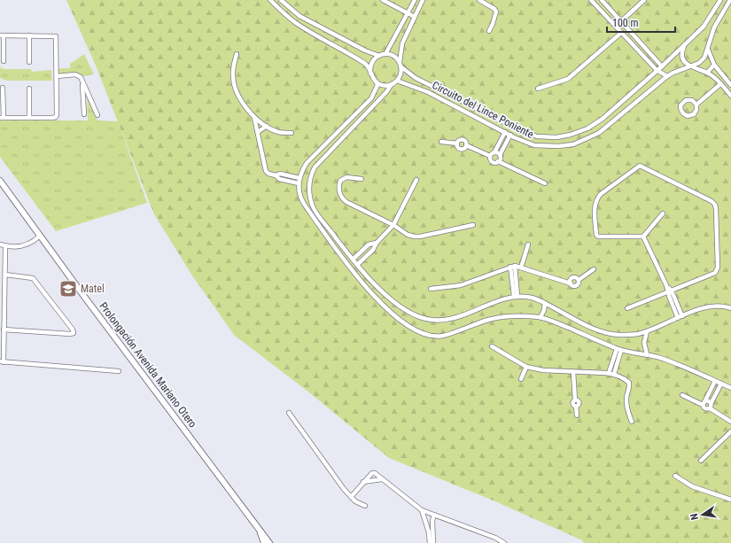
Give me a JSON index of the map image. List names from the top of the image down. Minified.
{"streets":{"street":["Circuito del Lince Poniente","Prolongación Avenida Mariano Otero"]},"places":{"school or university":["Matel"]},"scale_bar":"100 m","north":"left"}
